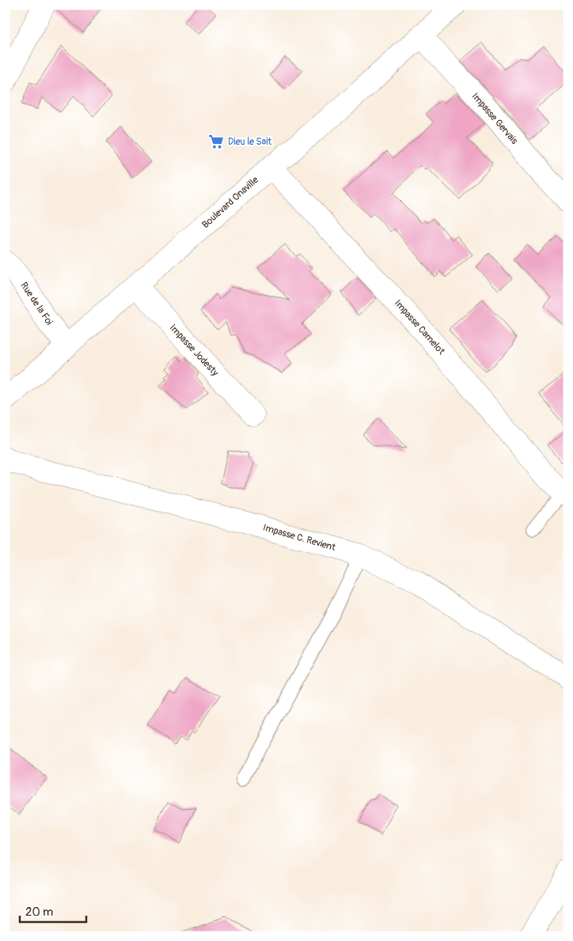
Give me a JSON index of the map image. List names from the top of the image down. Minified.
{"streets":{"street":["Impasse Gervais","Boulevard Onaville","Rue de la Foi","Impasse Camelot","Impasse Jodesty","Impasse C. Revient"]},"crossings":[["Impasse Gervais","Boulevard Onaville"],["Boulevard Onaville","Rue de la Foi"],["Boulevard Onaville","Impasse Camelot"],["Boulevard Onaville","Impasse Jodesty"]],"places":{"supermarket":["Dieu le Sait"]},"scale_bar":"20 m"}
